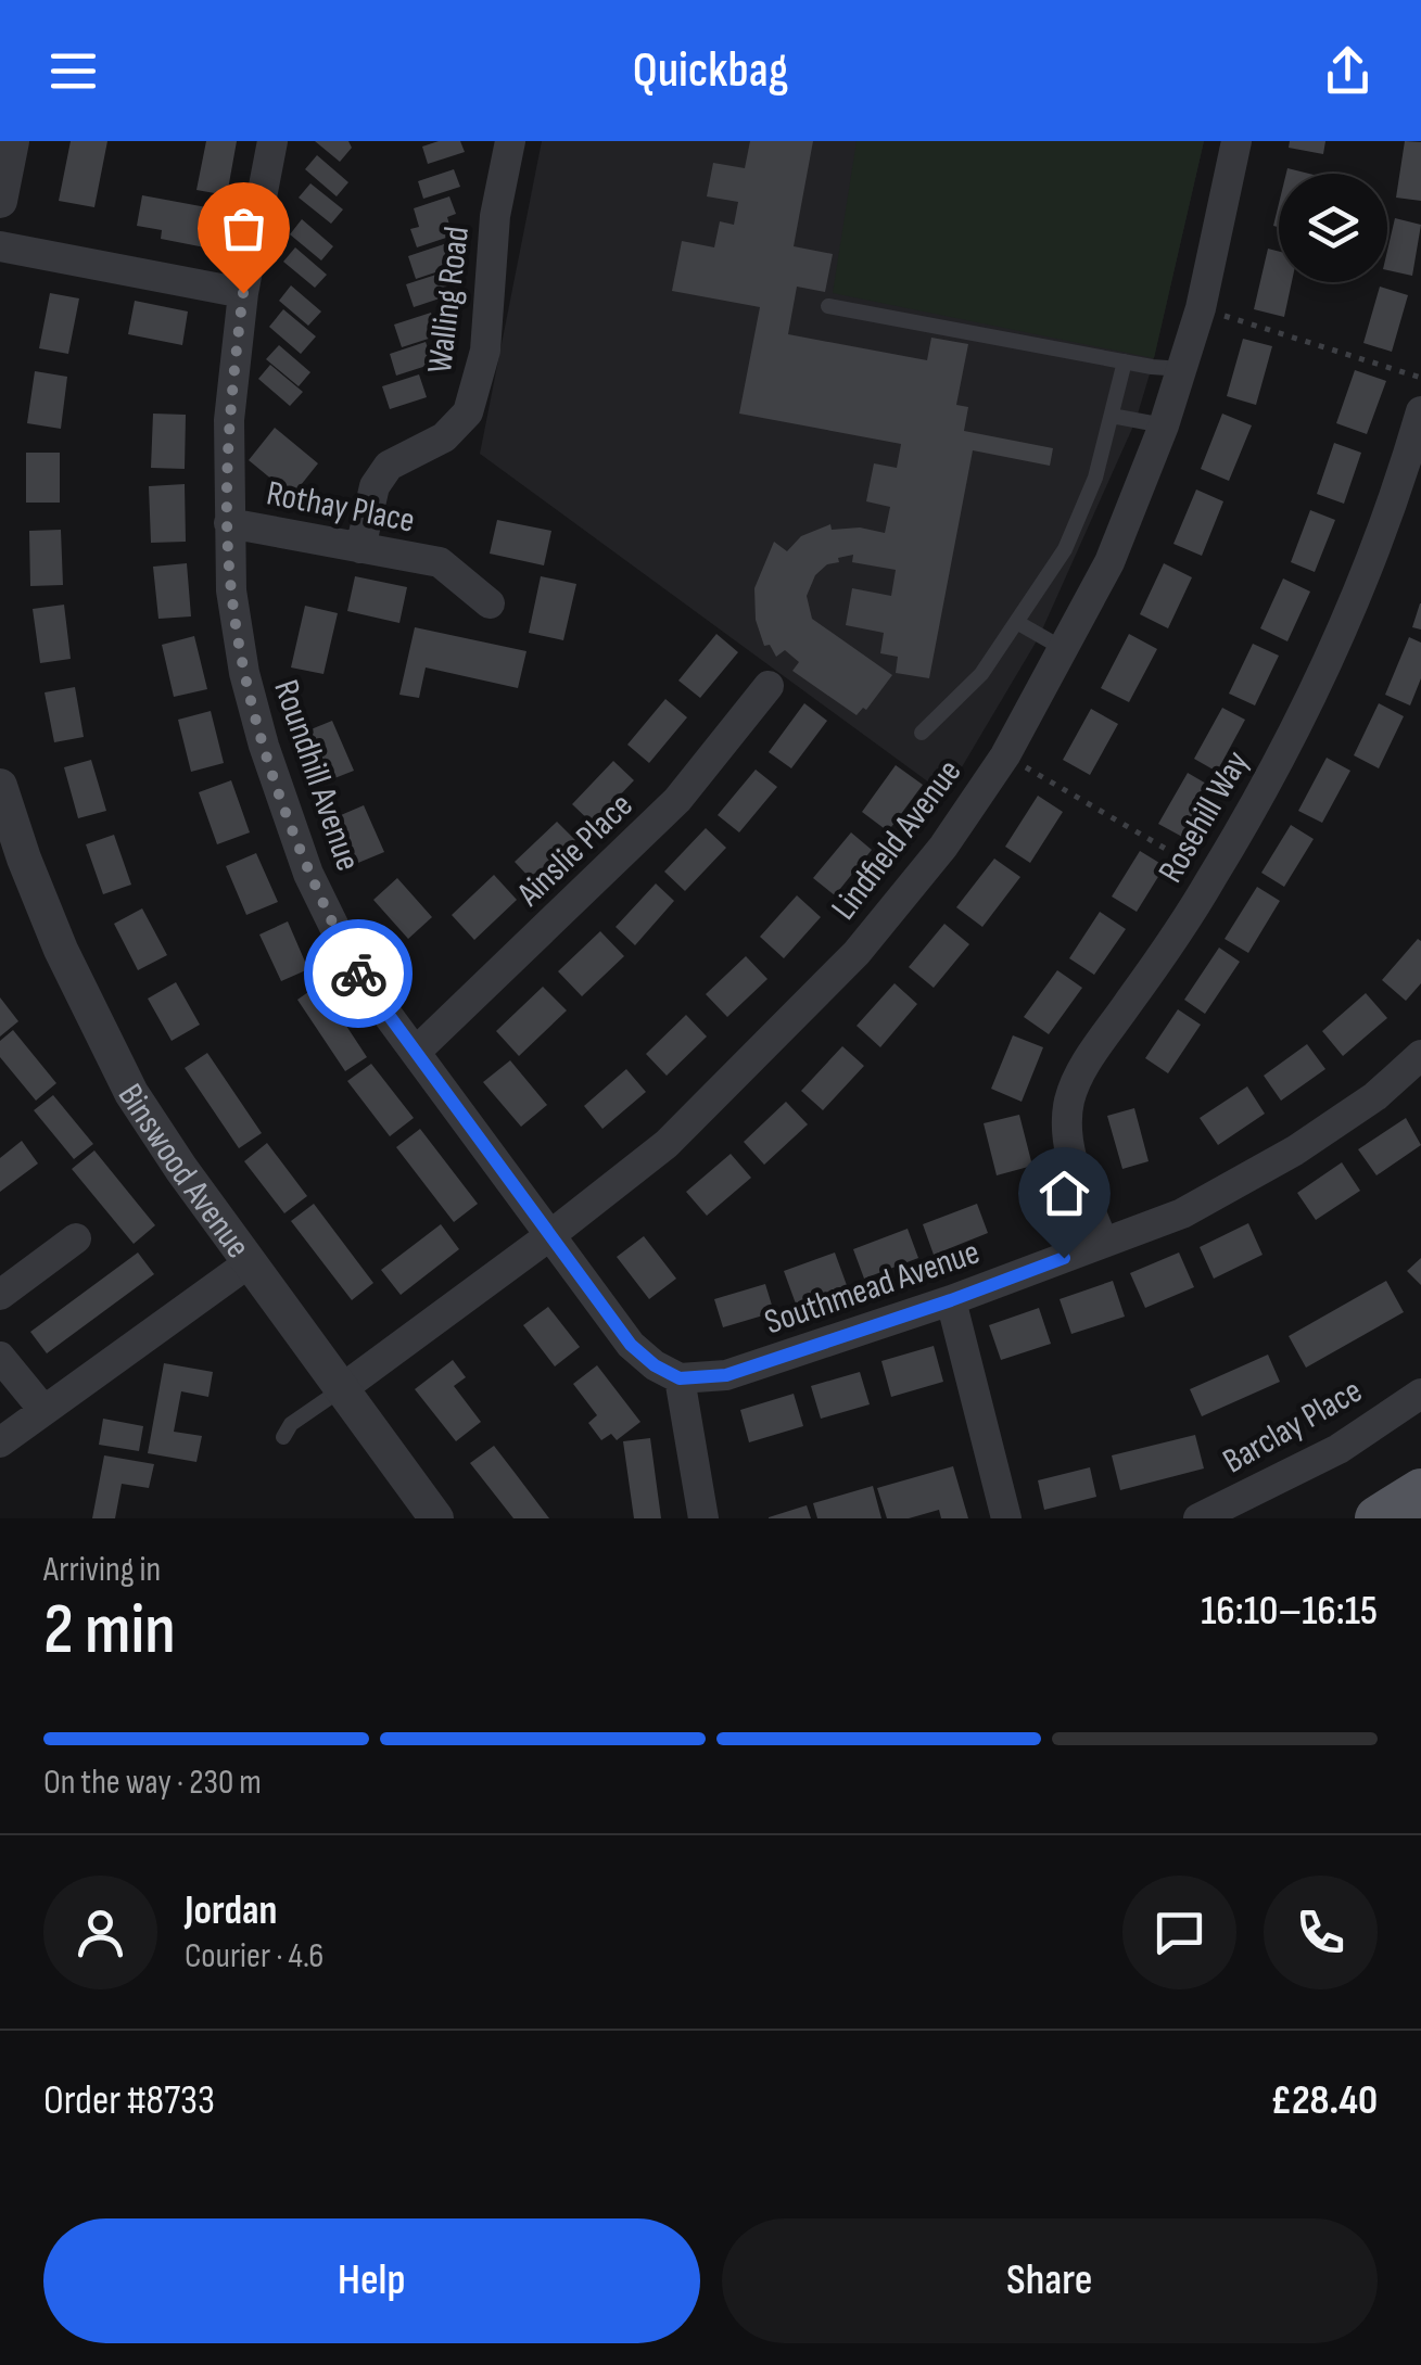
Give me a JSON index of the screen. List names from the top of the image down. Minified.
{"streets":{"street":["Walling Road","Rothay Place","Roundhill Avenue","Rosehill Way","Lindfield Avenue","Ainslie Place","Binswood Avenue","Southmead Avenue","Barclay Place"]},"crossings":[["Walling Road","Rothay Place"],["Rothay Place","Roundhill Avenue"],["Roundhill Avenue","Lindfield Avenue"],["Roundhill Avenue","Ainslie Place"],["Roundhill Avenue","Southmead Avenue"],["Rosehill Way","Southmead Avenue"],["Lindfield Avenue","Binswood Avenue"]],"page":{"header":"Quickbag","heading":["2 min","Arriving in","16:10–16:15"],"panel":["Jordan","Courier · 4.6","Order #8733","£28.40"],"bar":"On the way · 230 m","buttons":["Help","Share"]}}
